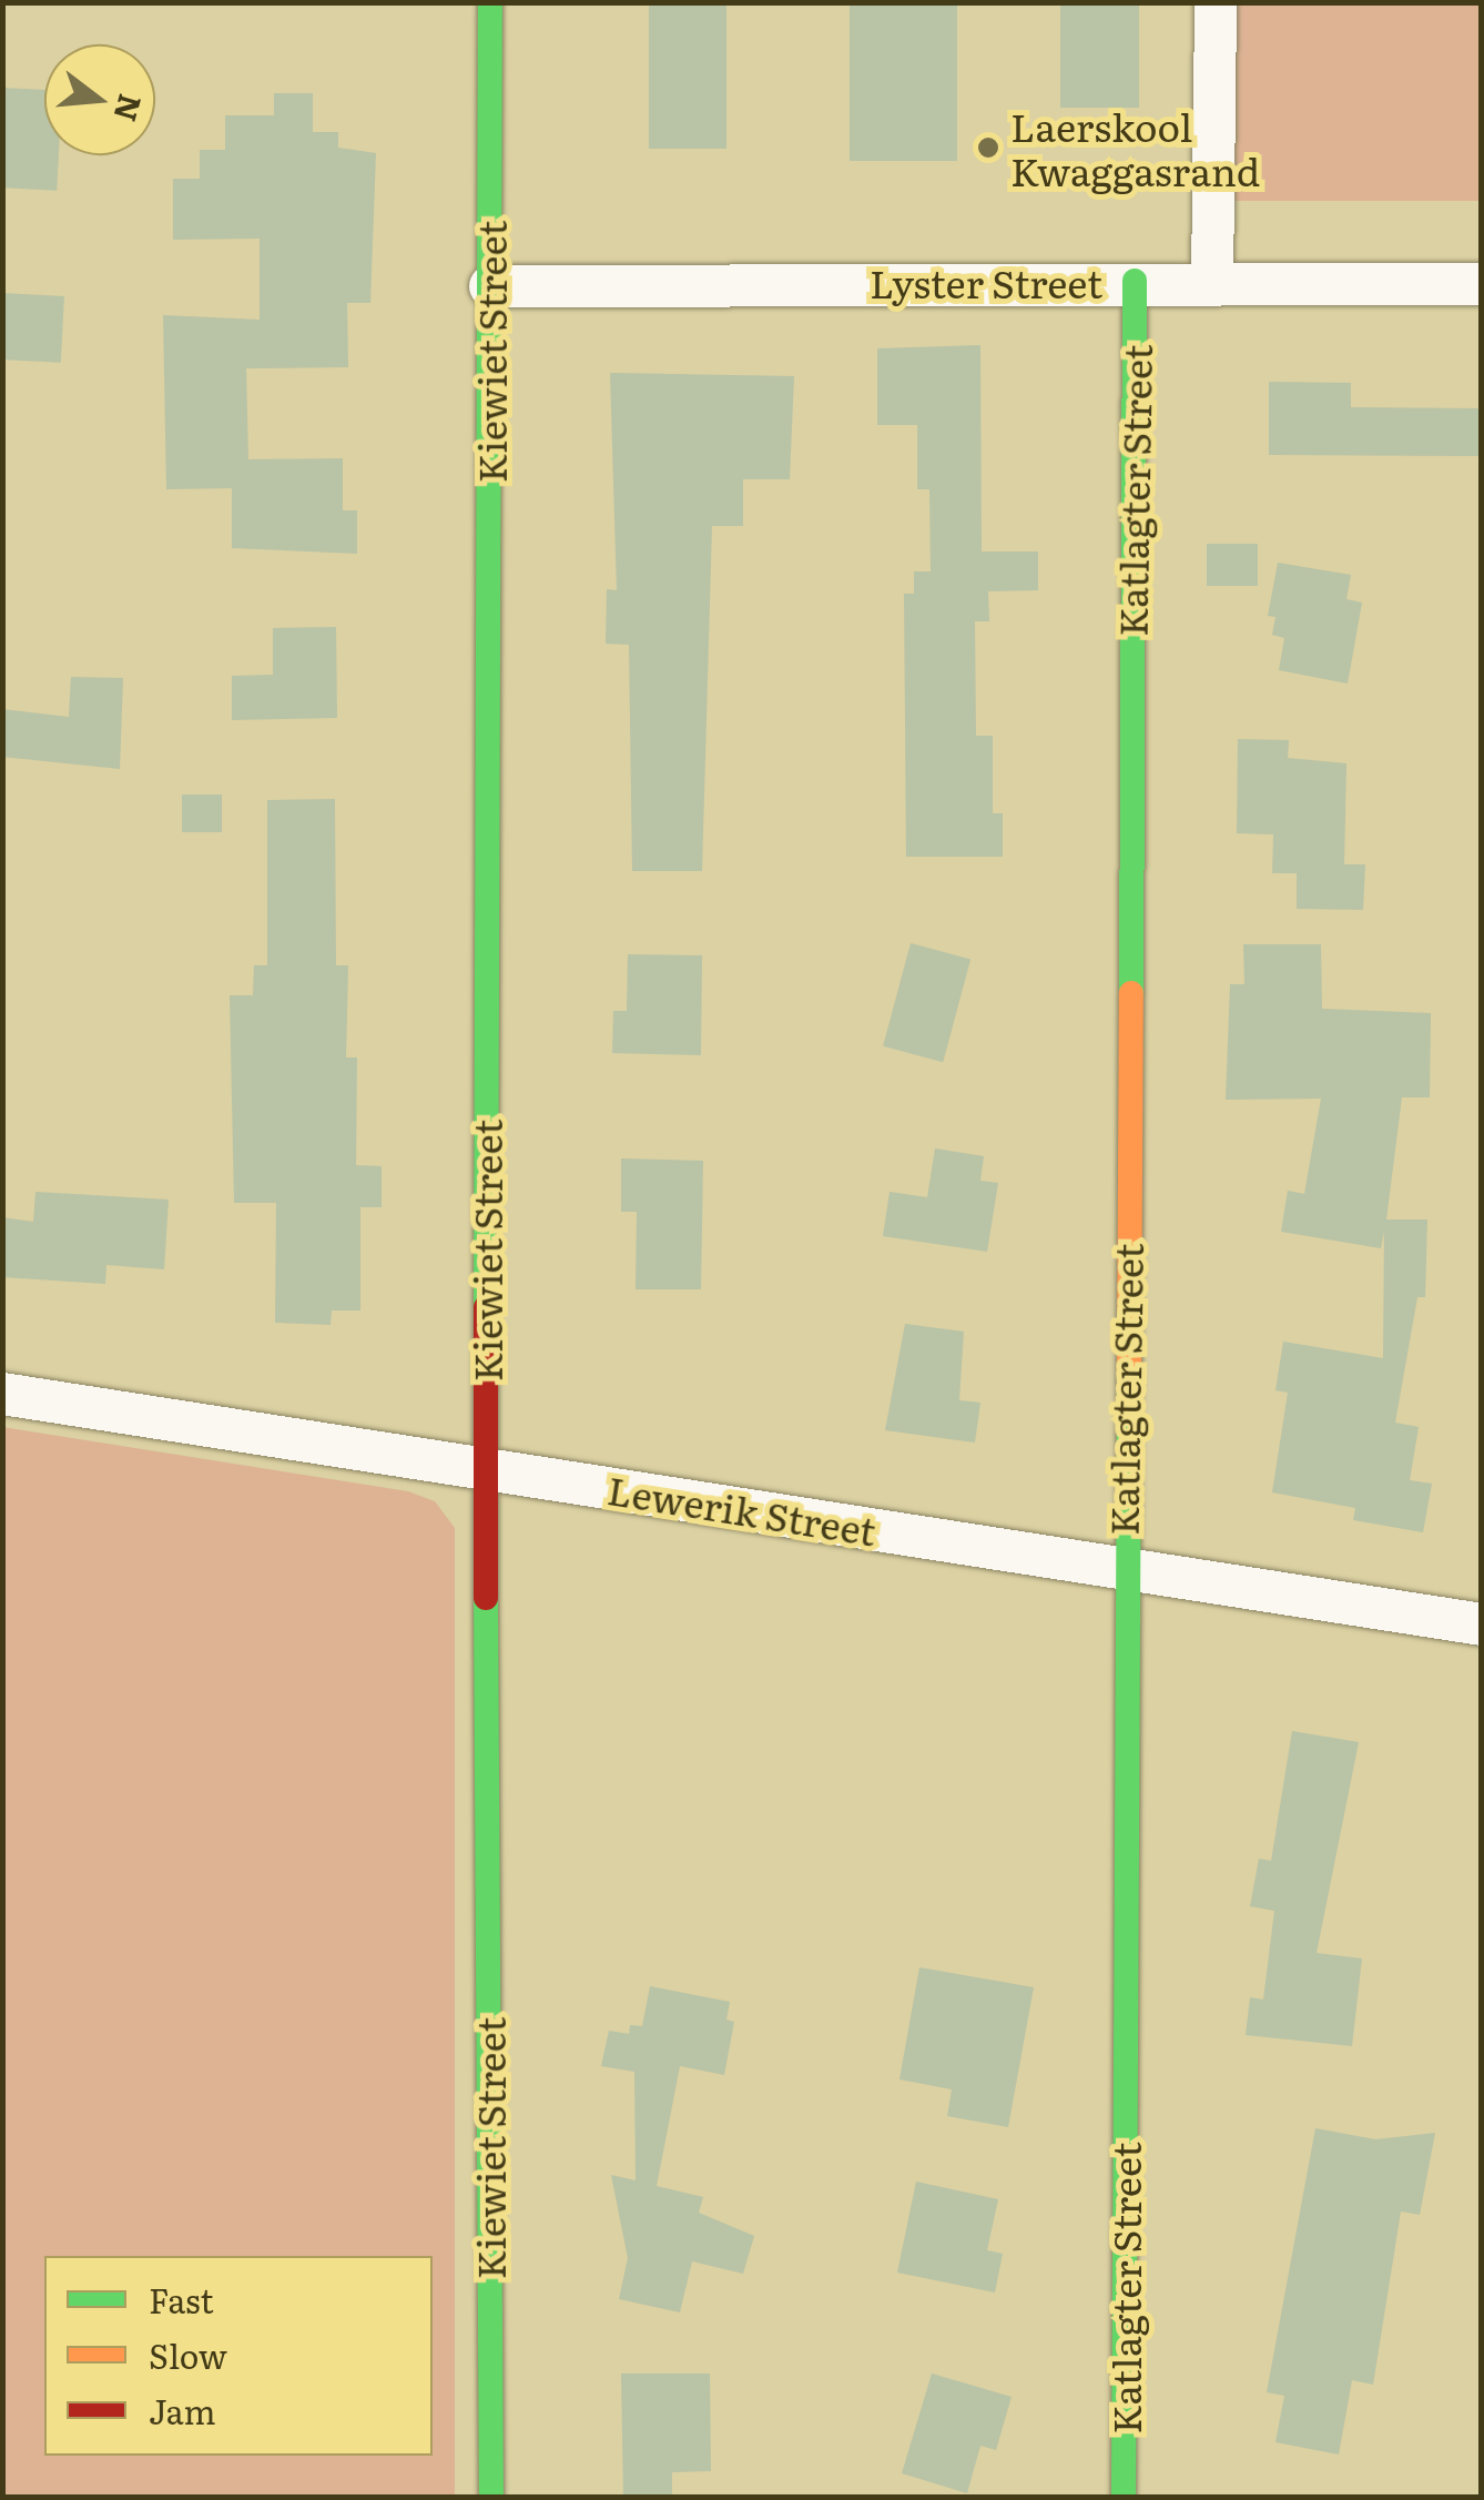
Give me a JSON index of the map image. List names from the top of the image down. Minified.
{"streets":{"street":["Lyster Street","Kiewiet Street","Katlagter Street","Lewerik Street"]},"crossings":[["Lyster Street","Kiewiet Street"],["Lyster Street","Katlagter Street"],["Kiewiet Street","Lewerik Street"],["Katlagter Street","Lewerik Street"]],"places":["Laerskool Kwaggasrand"],"legend":["Fast","Slow","Jam"],"north":"right"}
